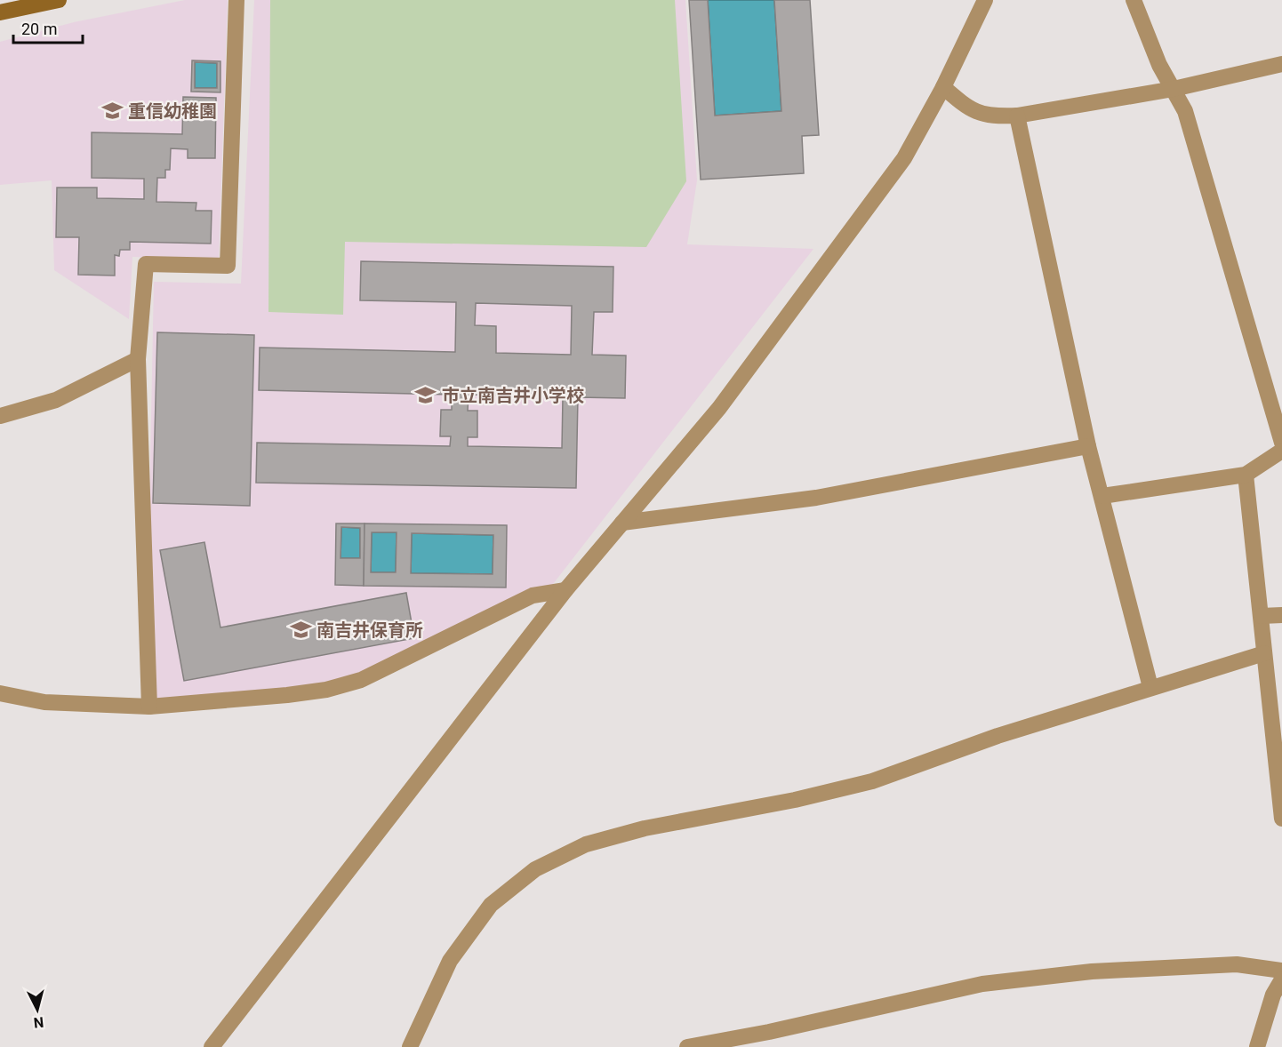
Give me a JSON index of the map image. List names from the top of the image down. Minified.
{"places":{"school or university":["重信幼稚園","市立南吉井小学校","南吉井保育所"]},"scale_bar":"20 m","north":"bottom"}
